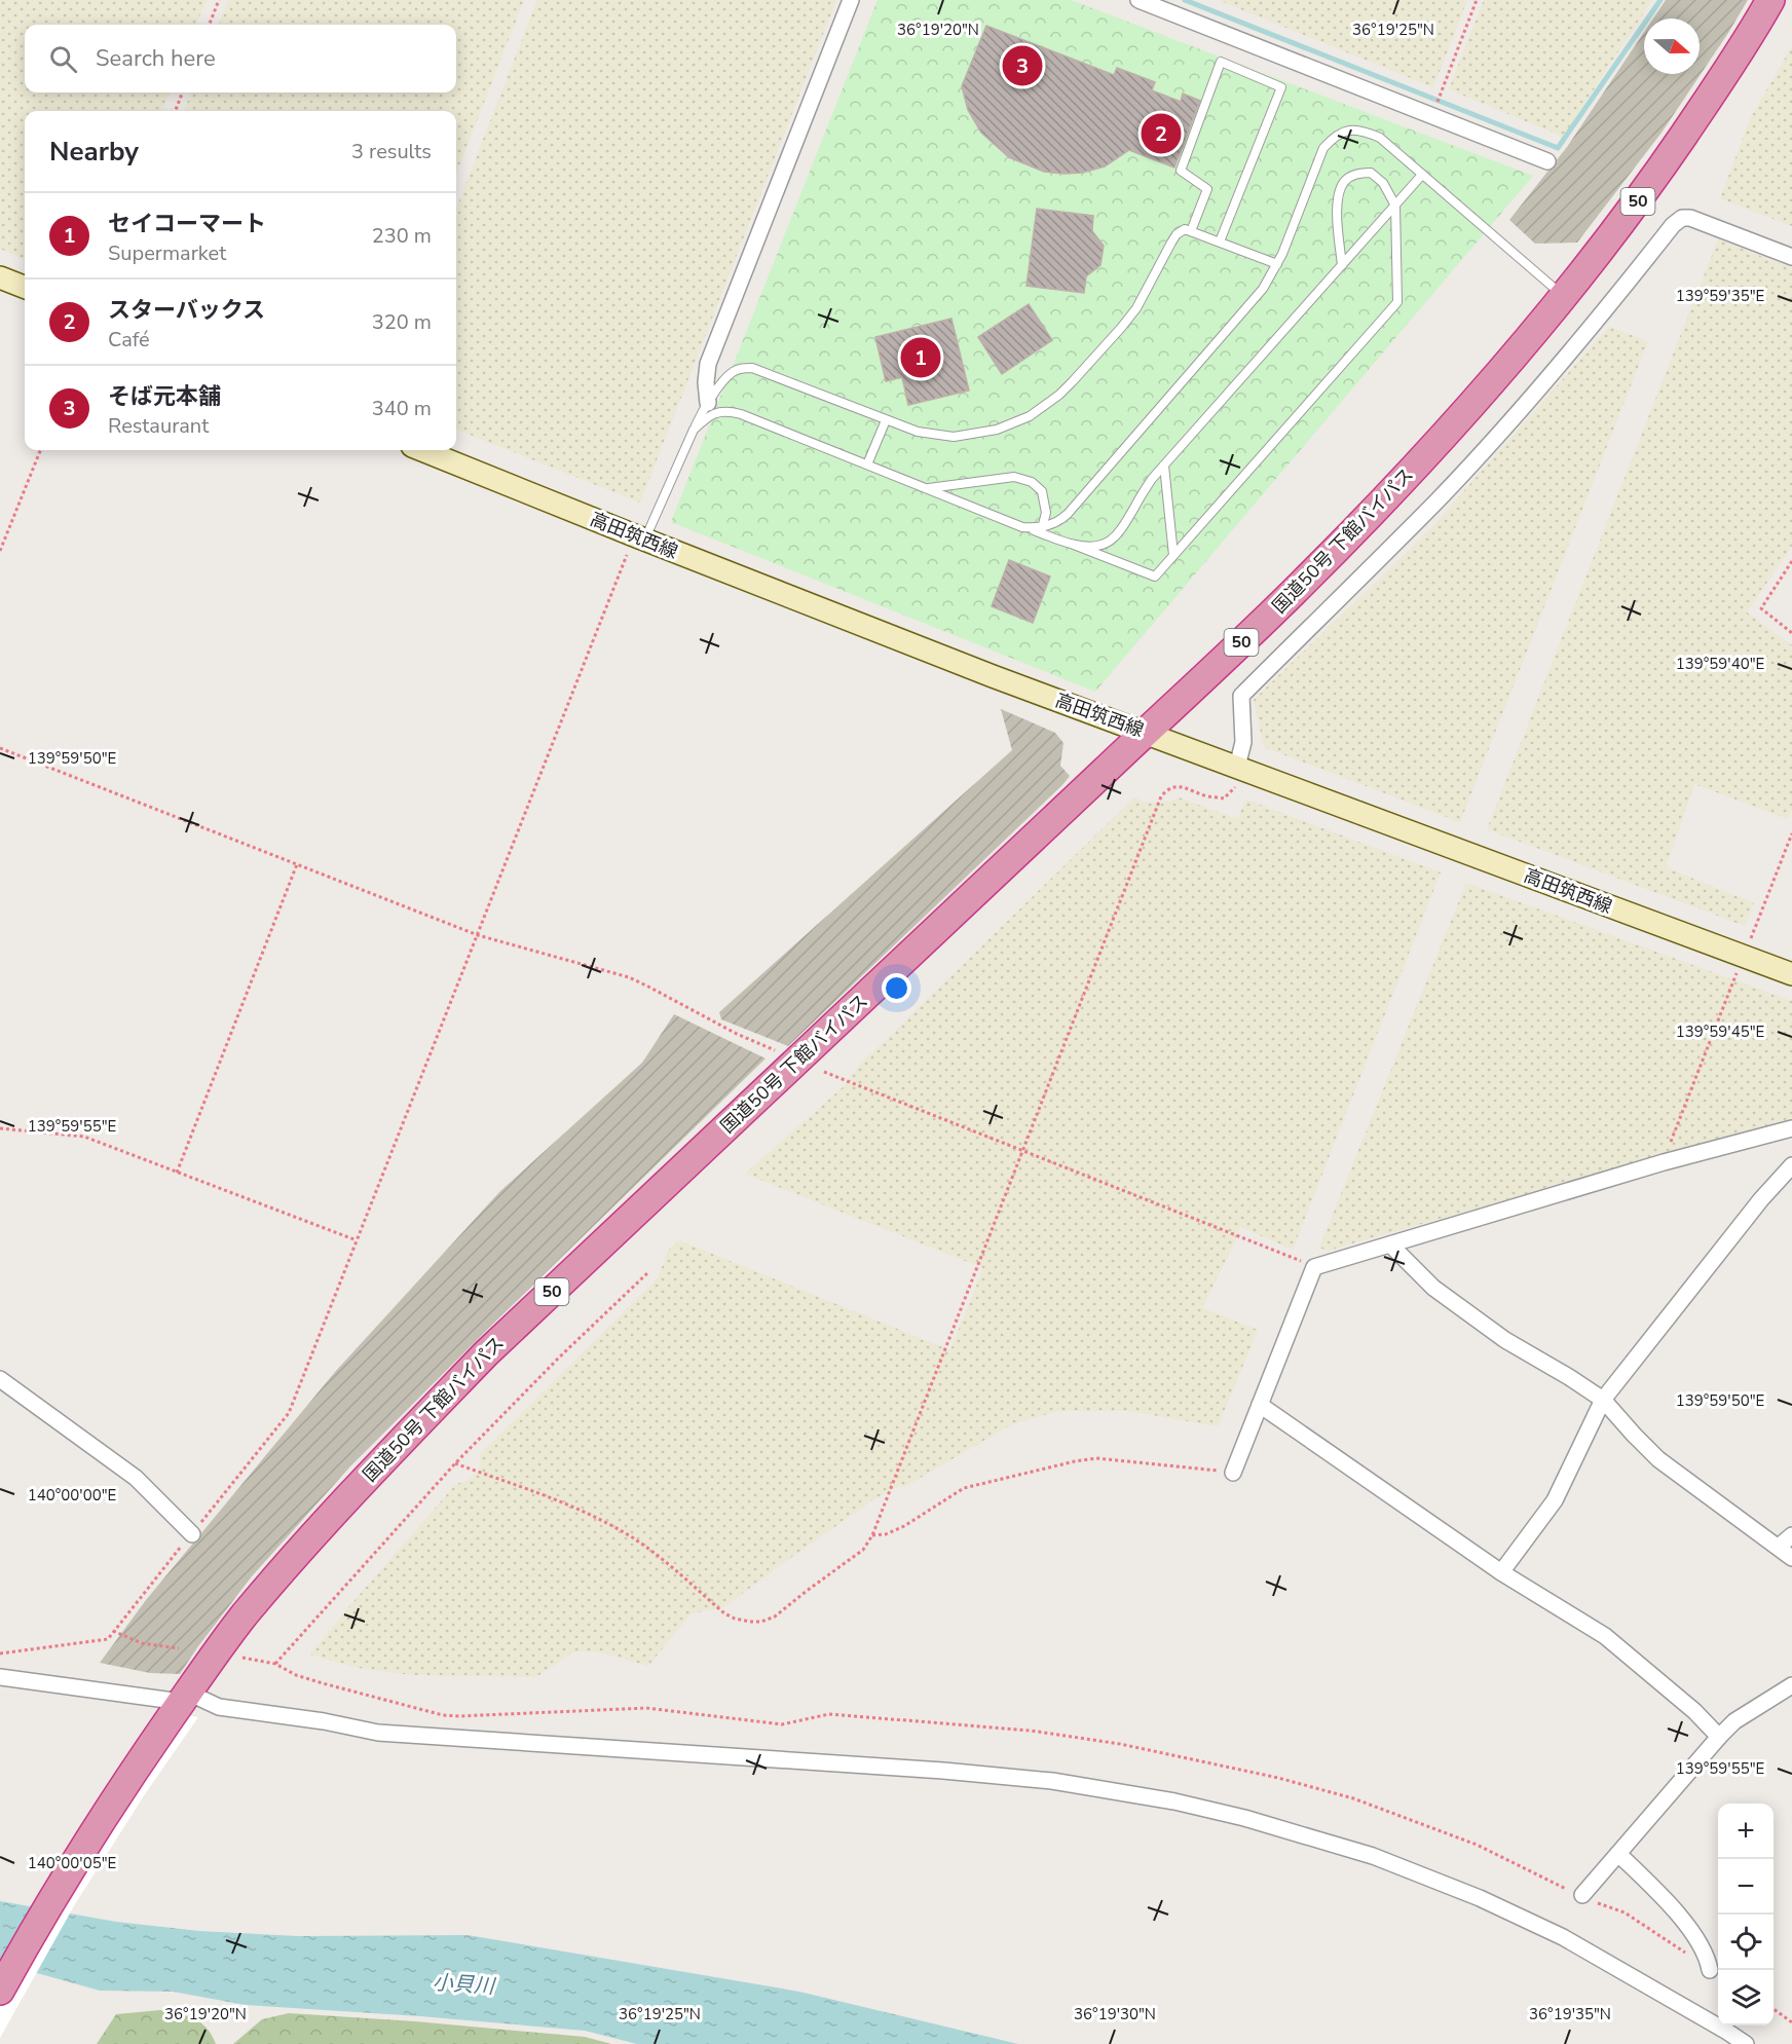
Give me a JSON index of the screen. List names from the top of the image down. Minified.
{"streets":{"highway":["50","国道50号 下館バイパス"],"main road":["高田筑西線"]},"crossings":[["高田筑西線","国道50号 下館バイパス"]],"water":["小貝川"],"north":"right","page":{"search":"Search here","pins":["3","2","1"],"heading":["Nearby","3 results"],"list":[{"mark":"1","name":"セイコーマート","note":"Supermarket","value":"230 m"},{"mark":"2","name":"スターバックス","note":"Café","value":"320 m"},{"mark":"3","name":"そば元本舗","note":"Restaurant","value":"340 m"}],"map_buttons":["+","−"]},"coordinates":["36°19'20\"N","36°19'25\"N","139°59'35\"E","139°59'40\"E","139°59'50\"E","139°59'45\"E","139°59'55\"E","140°00'00\"E","140°00'05\"E","36°19'30\"N","36°19'35\"N"]}
